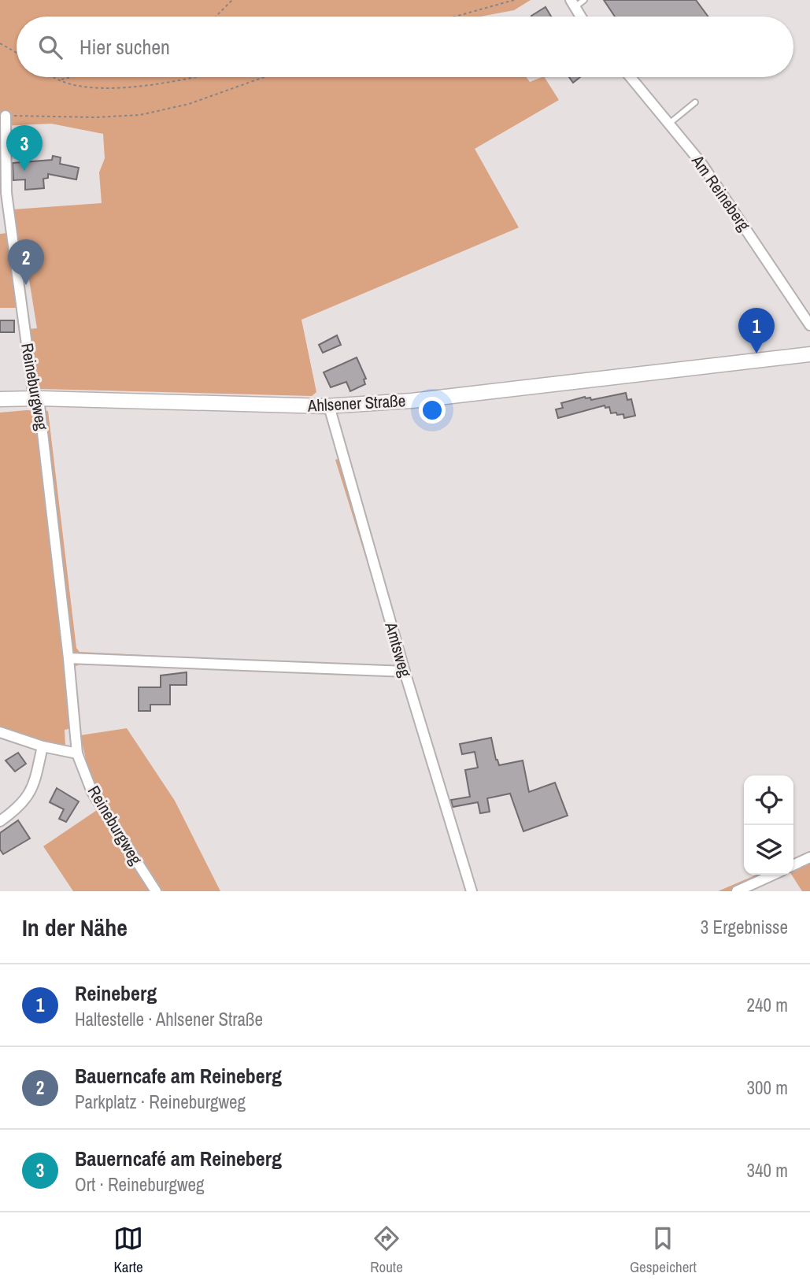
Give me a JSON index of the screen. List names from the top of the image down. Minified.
{"streets":{"main road":["Ahlsener Straße"],"street":["Am Reineberg","Reineburgweg","Amtsweg"]},"crossings":[["Reineburgweg","Ahlsener Straße"],["Ahlsener Straße","Amtsweg"]],"page":{"search":"Hier suchen","pins":["3","2","1"],"heading":["In der Nähe","3 Ergebnisse"],"list":[{"mark":"1","name":"Reineberg","note":"Haltestelle · Ahlsener Straße","value":"240 m"},{"mark":"2","name":"Bauerncafe am Reineberg","note":"Parkplatz · Reineburgweg","value":"300 m"},{"mark":"3","name":"Bauerncafé am Reineberg","note":"Ort · Reineburgweg","value":"340 m"}],"nav":["Karte","Route","Gespeichert"]}}
